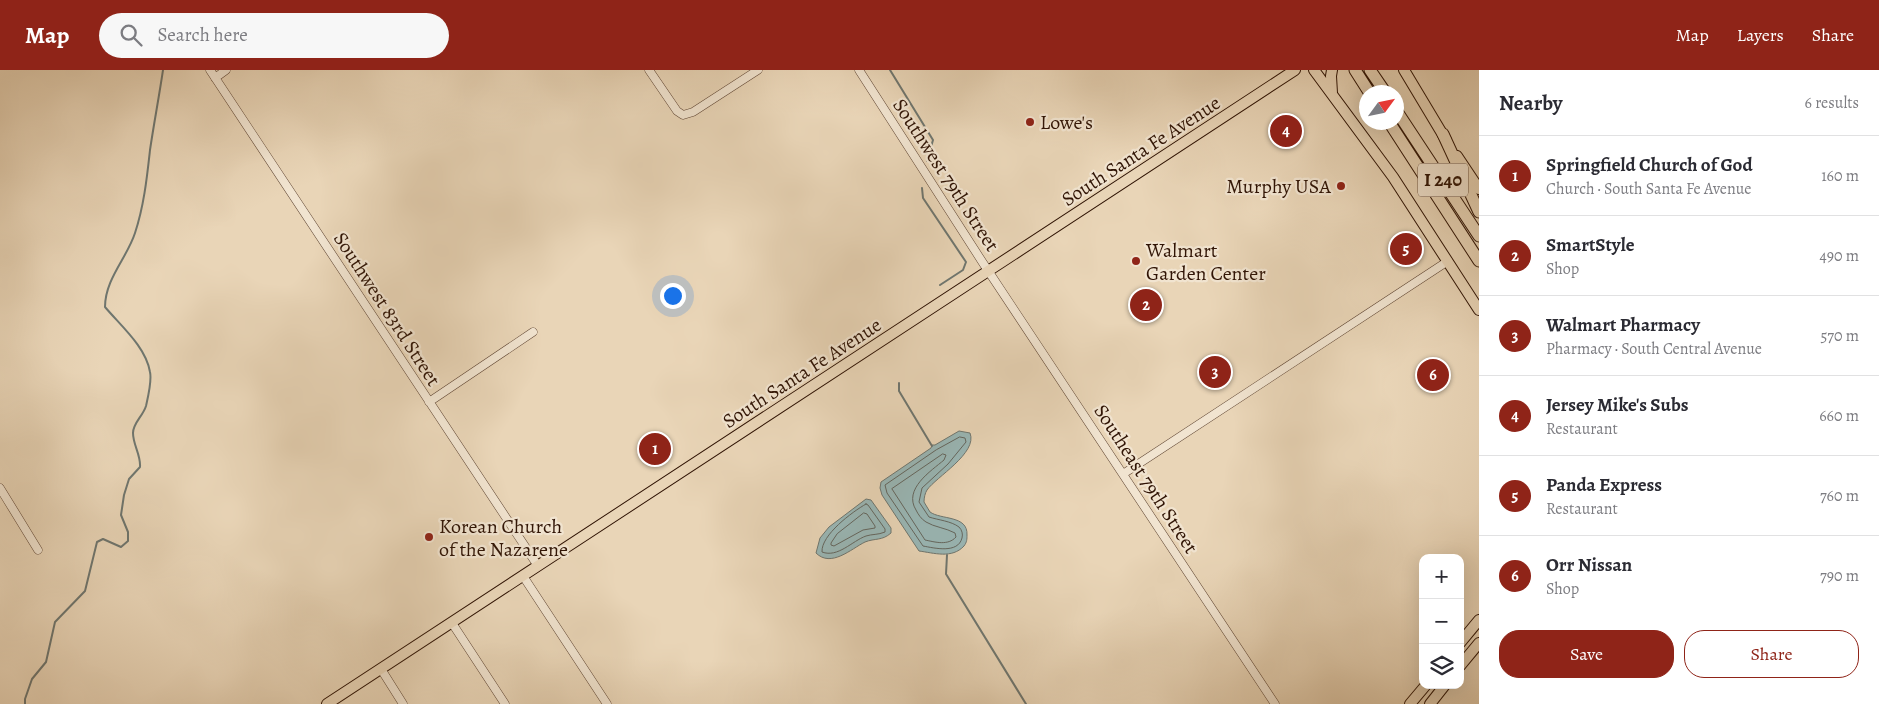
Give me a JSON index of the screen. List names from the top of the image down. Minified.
{"streets":{"highway":["I 240"],"main road":["South Santa Fe Avenue"],"street":["Southwest 79th Street","Southwest 83rd Street","Southeast 79th Street"]},"crossings":[["South Santa Fe Avenue","Southwest 79th Street"],["South Santa Fe Avenue","Southwest 83rd Street"],["South Santa Fe Avenue","Southeast 79th Street"],["Southwest 79th Street","Southeast 79th Street"]],"places":["Lowe's","Murphy USA","Walmart Garden Center","Korean Church of the Nazarene"],"north":"top right","page":{"header":"Map","search":"Search here","nav":["Map","Layers","Share"],"heading":["Nearby","6 results"],"pins":["4","5","2","3","6","1"],"list":[{"mark":"1","name":"Springfield Church of God","note":"Church · South Santa Fe Avenue","value":"160 m"},{"mark":"2","name":"SmartStyle","note":"Shop","value":"490 m"},{"mark":"3","name":"Walmart Pharmacy","note":"Pharmacy · South Central Avenue","value":"570 m"},{"mark":"4","name":"Jersey Mike's Subs","note":"Restaurant","value":"660 m"},{"mark":"5","name":"Panda Express","note":"Restaurant","value":"760 m"},{"mark":"6","name":"Orr Nissan","note":"Shop","value":"790 m"}],"map_buttons":["+","−"],"buttons":["Save","Share"]}}
